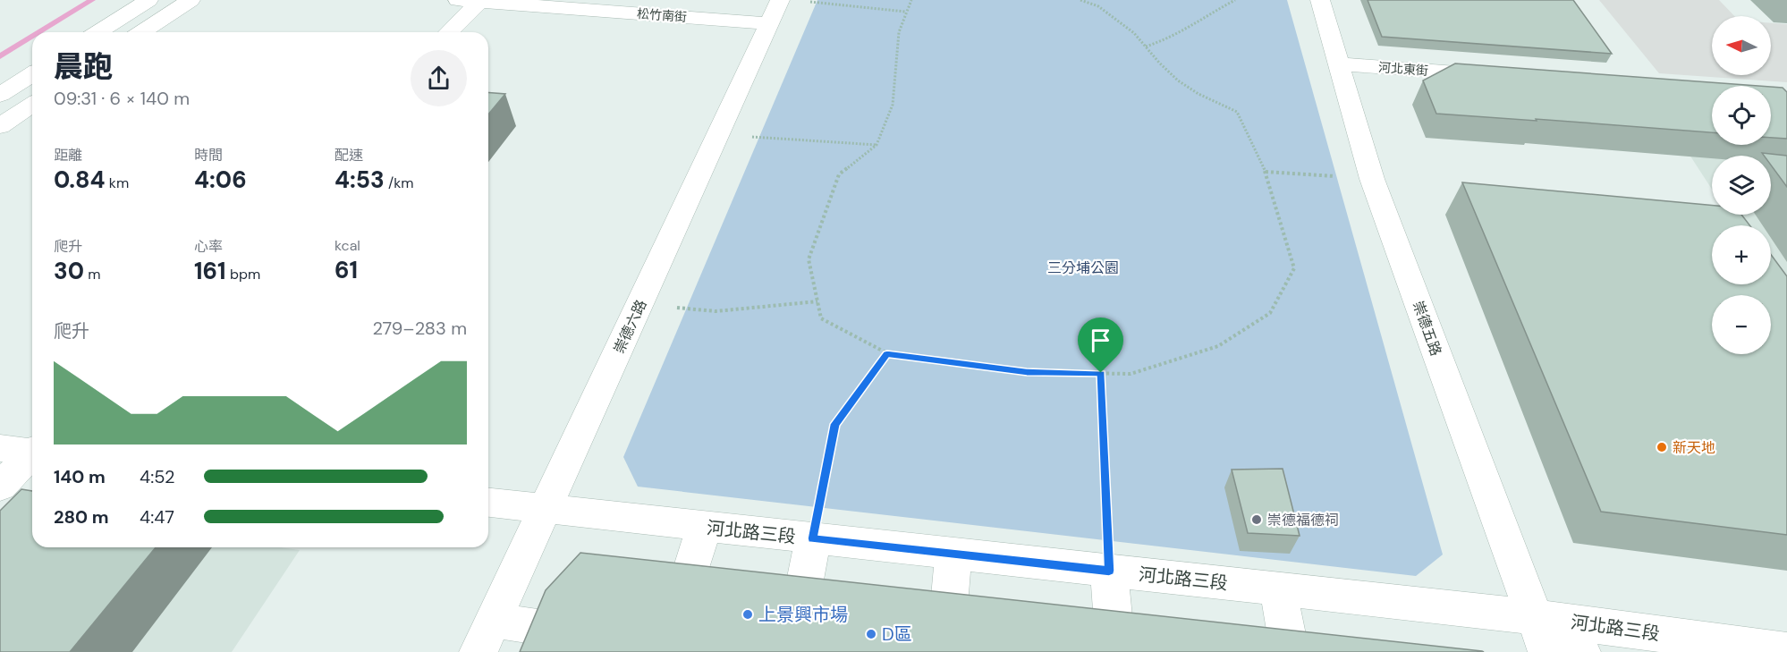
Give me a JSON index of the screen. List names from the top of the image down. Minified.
{"streets":{"street":["松竹南街","河北東街","崇德六路","崇德五路","河北路三段"]},"crossings":[["松竹南街","崇德六路"],["河北東街","崇德五路"],["崇德六路","河北路三段"],["崇德五路","河北路三段"]],"parks":["三分埔公園"],"places":["新天地","崇德福德祠","上景興市場","D區"],"north":"left","page":{"map_buttons":["+","−"],"heading":["晨跑","09:31 · 6 × 140 m"],"stats":[["距離","0.84 km"],["時間","4:06"],["配速","4:53 /km"],["爬升","30 m"],["心率","161 bpm"],["kcal","61"]],"chart":["爬升","279–283 m"],"list":[{"name":"140 m","note":"4:52"},{"name":"280 m","note":"4:47"}]}}
